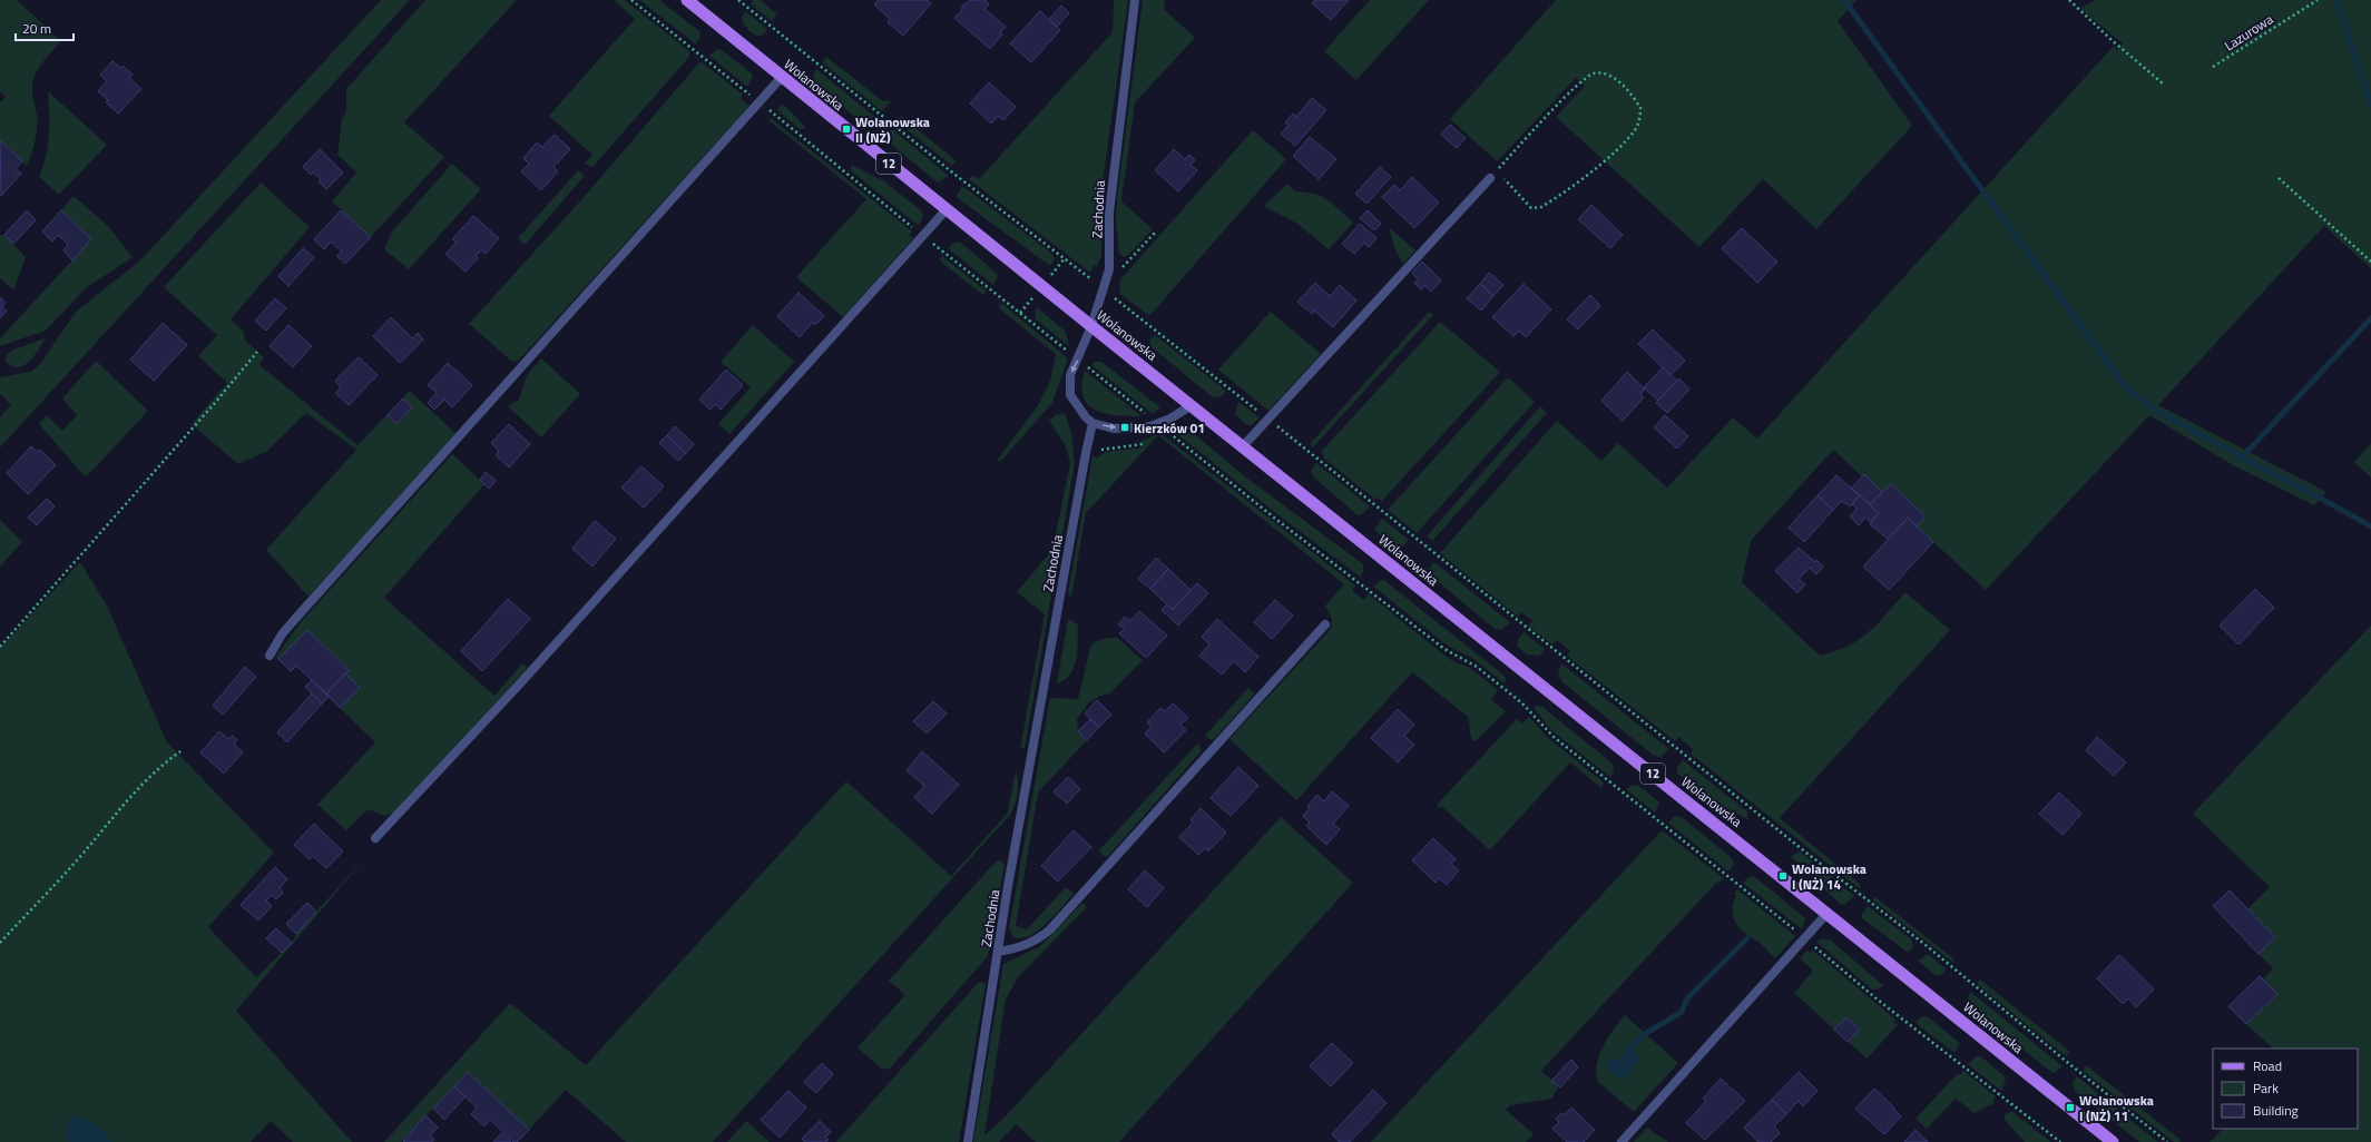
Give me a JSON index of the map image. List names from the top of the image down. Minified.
{"streets":{"main road":["Wolanowska","12"],"street":["Zachodnia"],"path":["Lazurowa"]},"crossings":[["Wolanowska","Zachodnia"]],"places":{"transit":["Wolanowska II (NŻ)","Kierzków 01","Wolanowska I (NŻ) 14","Wolanowska I (NŻ) 11"]},"legend":["Road","Park","Building"],"scale_bar":"20 m"}
